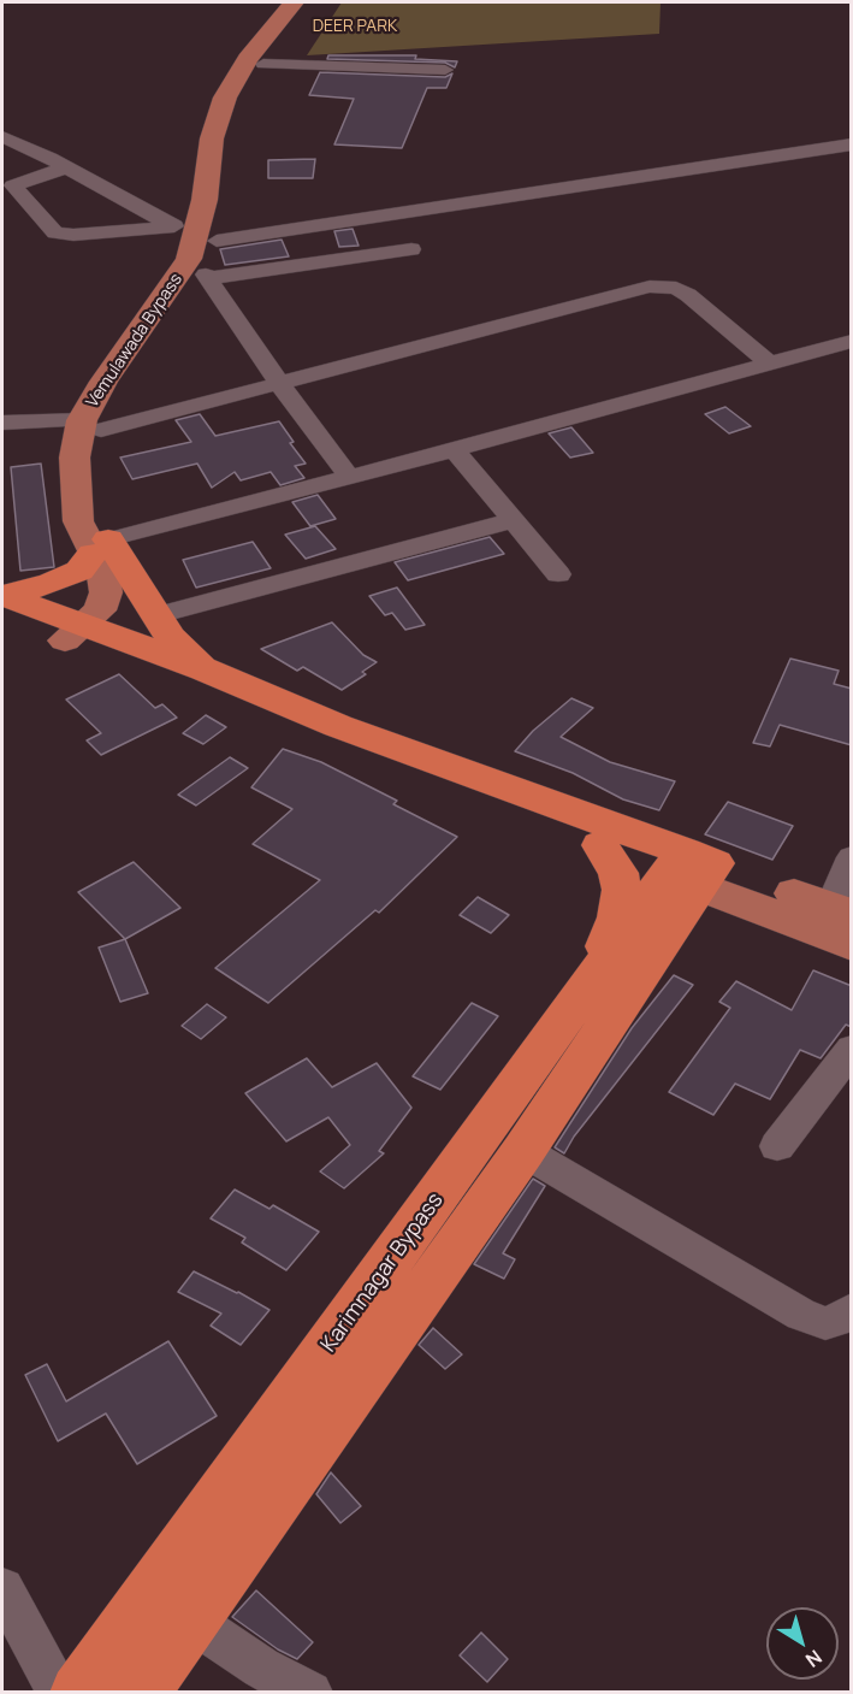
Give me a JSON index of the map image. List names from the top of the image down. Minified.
{"streets":{"highway":["Karimnagar Bypass"],"main road":["Vemulawada Bypass"]},"parks":["DEER PARK"],"north":"bottom right"}
